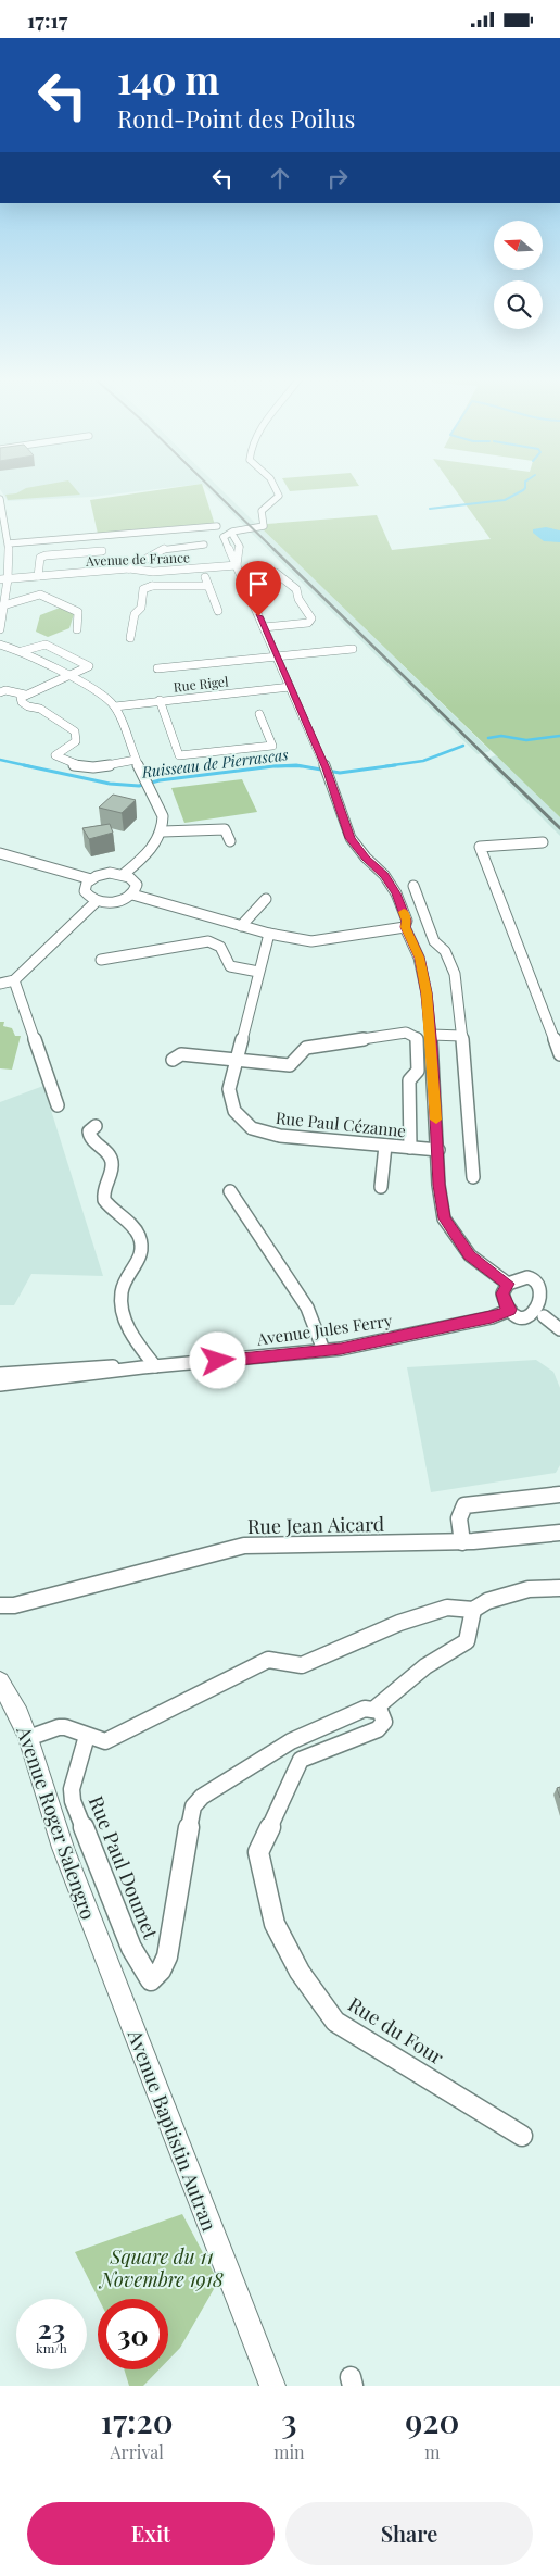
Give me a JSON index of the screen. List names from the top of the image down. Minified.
{"streets":{"street":["Avenue de France","Rue Rigel","Rue Paul Cézanne","Avenue Jules Ferry","Rue Jean Aicard","Avenue Roger Salengro","Rue Paul Doumet","Rue du Four","Avenue Baptistin Autran"]},"crossings":[["Avenue Roger Salengro","Avenue Baptistin Autran"],["Rue Paul Doumet","Rue du Four"]],"water":["Ruisseau de Pierrascas"],"parks":["Square du 11 Novembre 1918"],"north":"left","page":{"status":"17:17","turn":["140 m","Rond-Point des Poilus"],"speed":"23 km/h","limit":"30","eta":["17:20","Arrival","3","min","920","m"],"buttons":["Exit","Share"]}}
